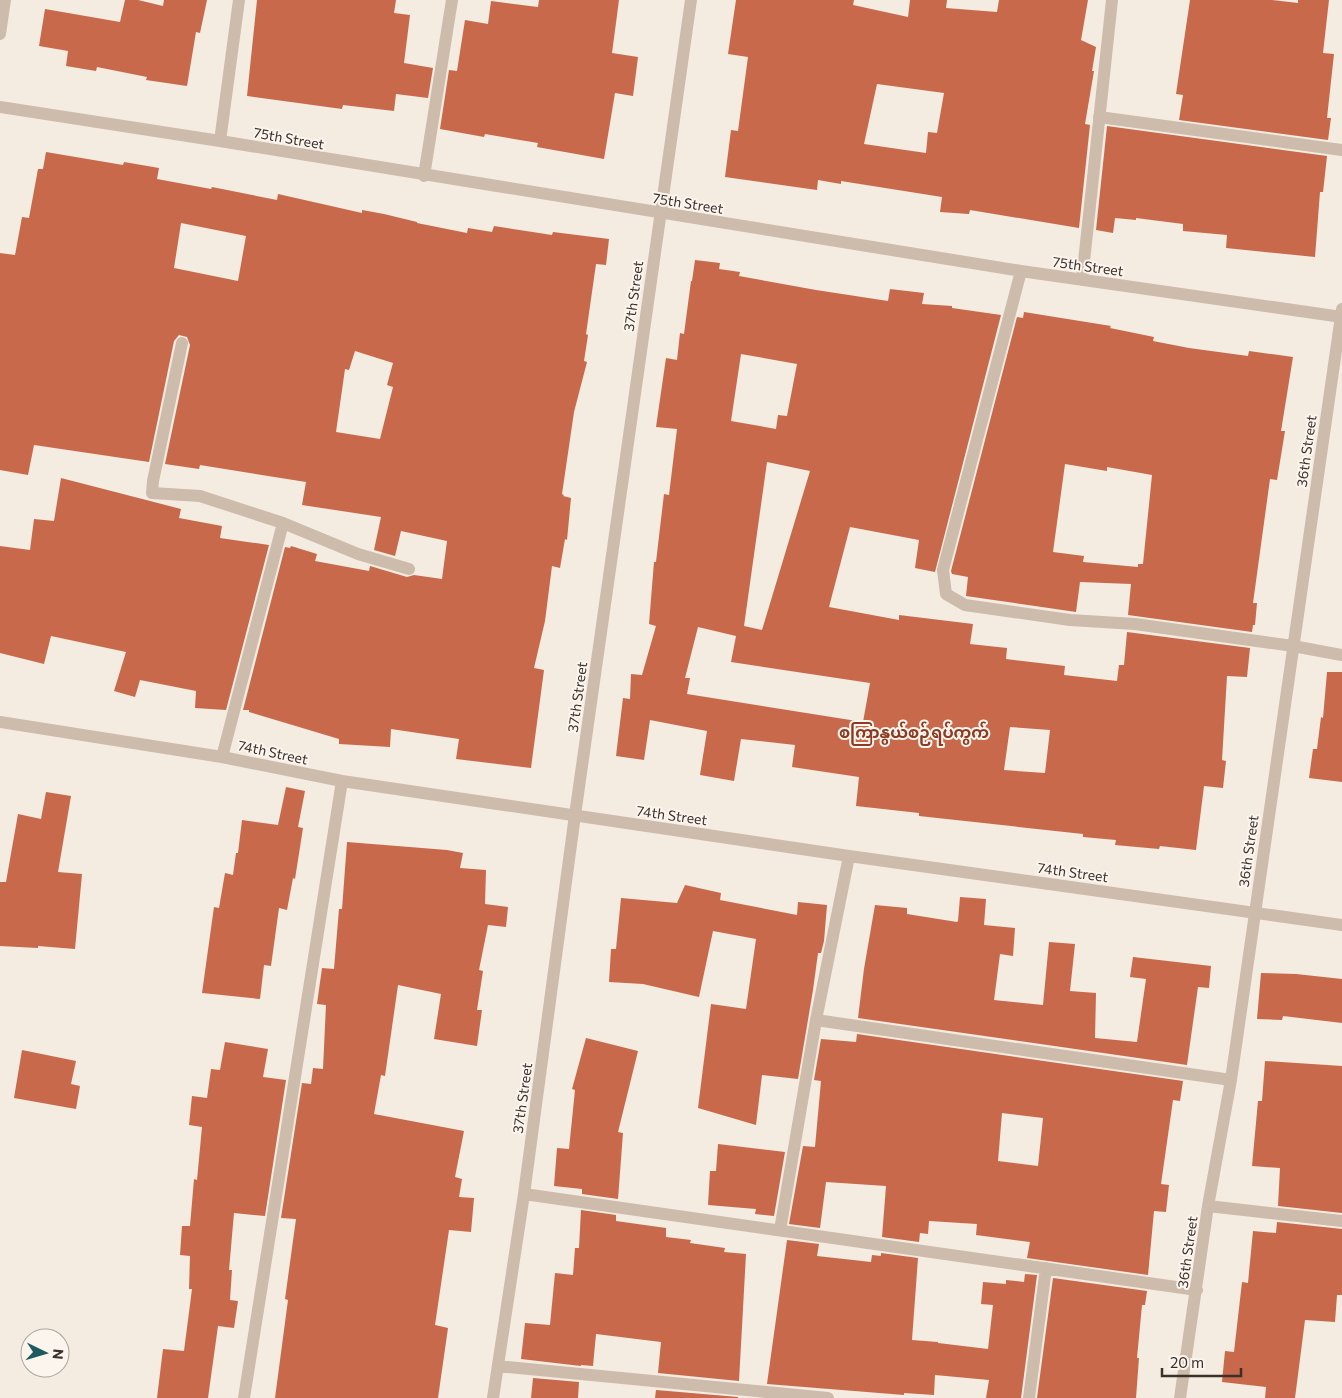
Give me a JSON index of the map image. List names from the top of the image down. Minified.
{"streets":{"street":["75th Street","37th Street","36th Street","74th Street"]},"crossings":[["75th Street","37th Street"],["75th Street","36th Street"],["37th Street","74th Street"],["36th Street","74th Street"]],"districts":["စကြာနွယ်စဉ်ရပ်ကွက်"],"scale_bar":"20 m","north":"right"}
